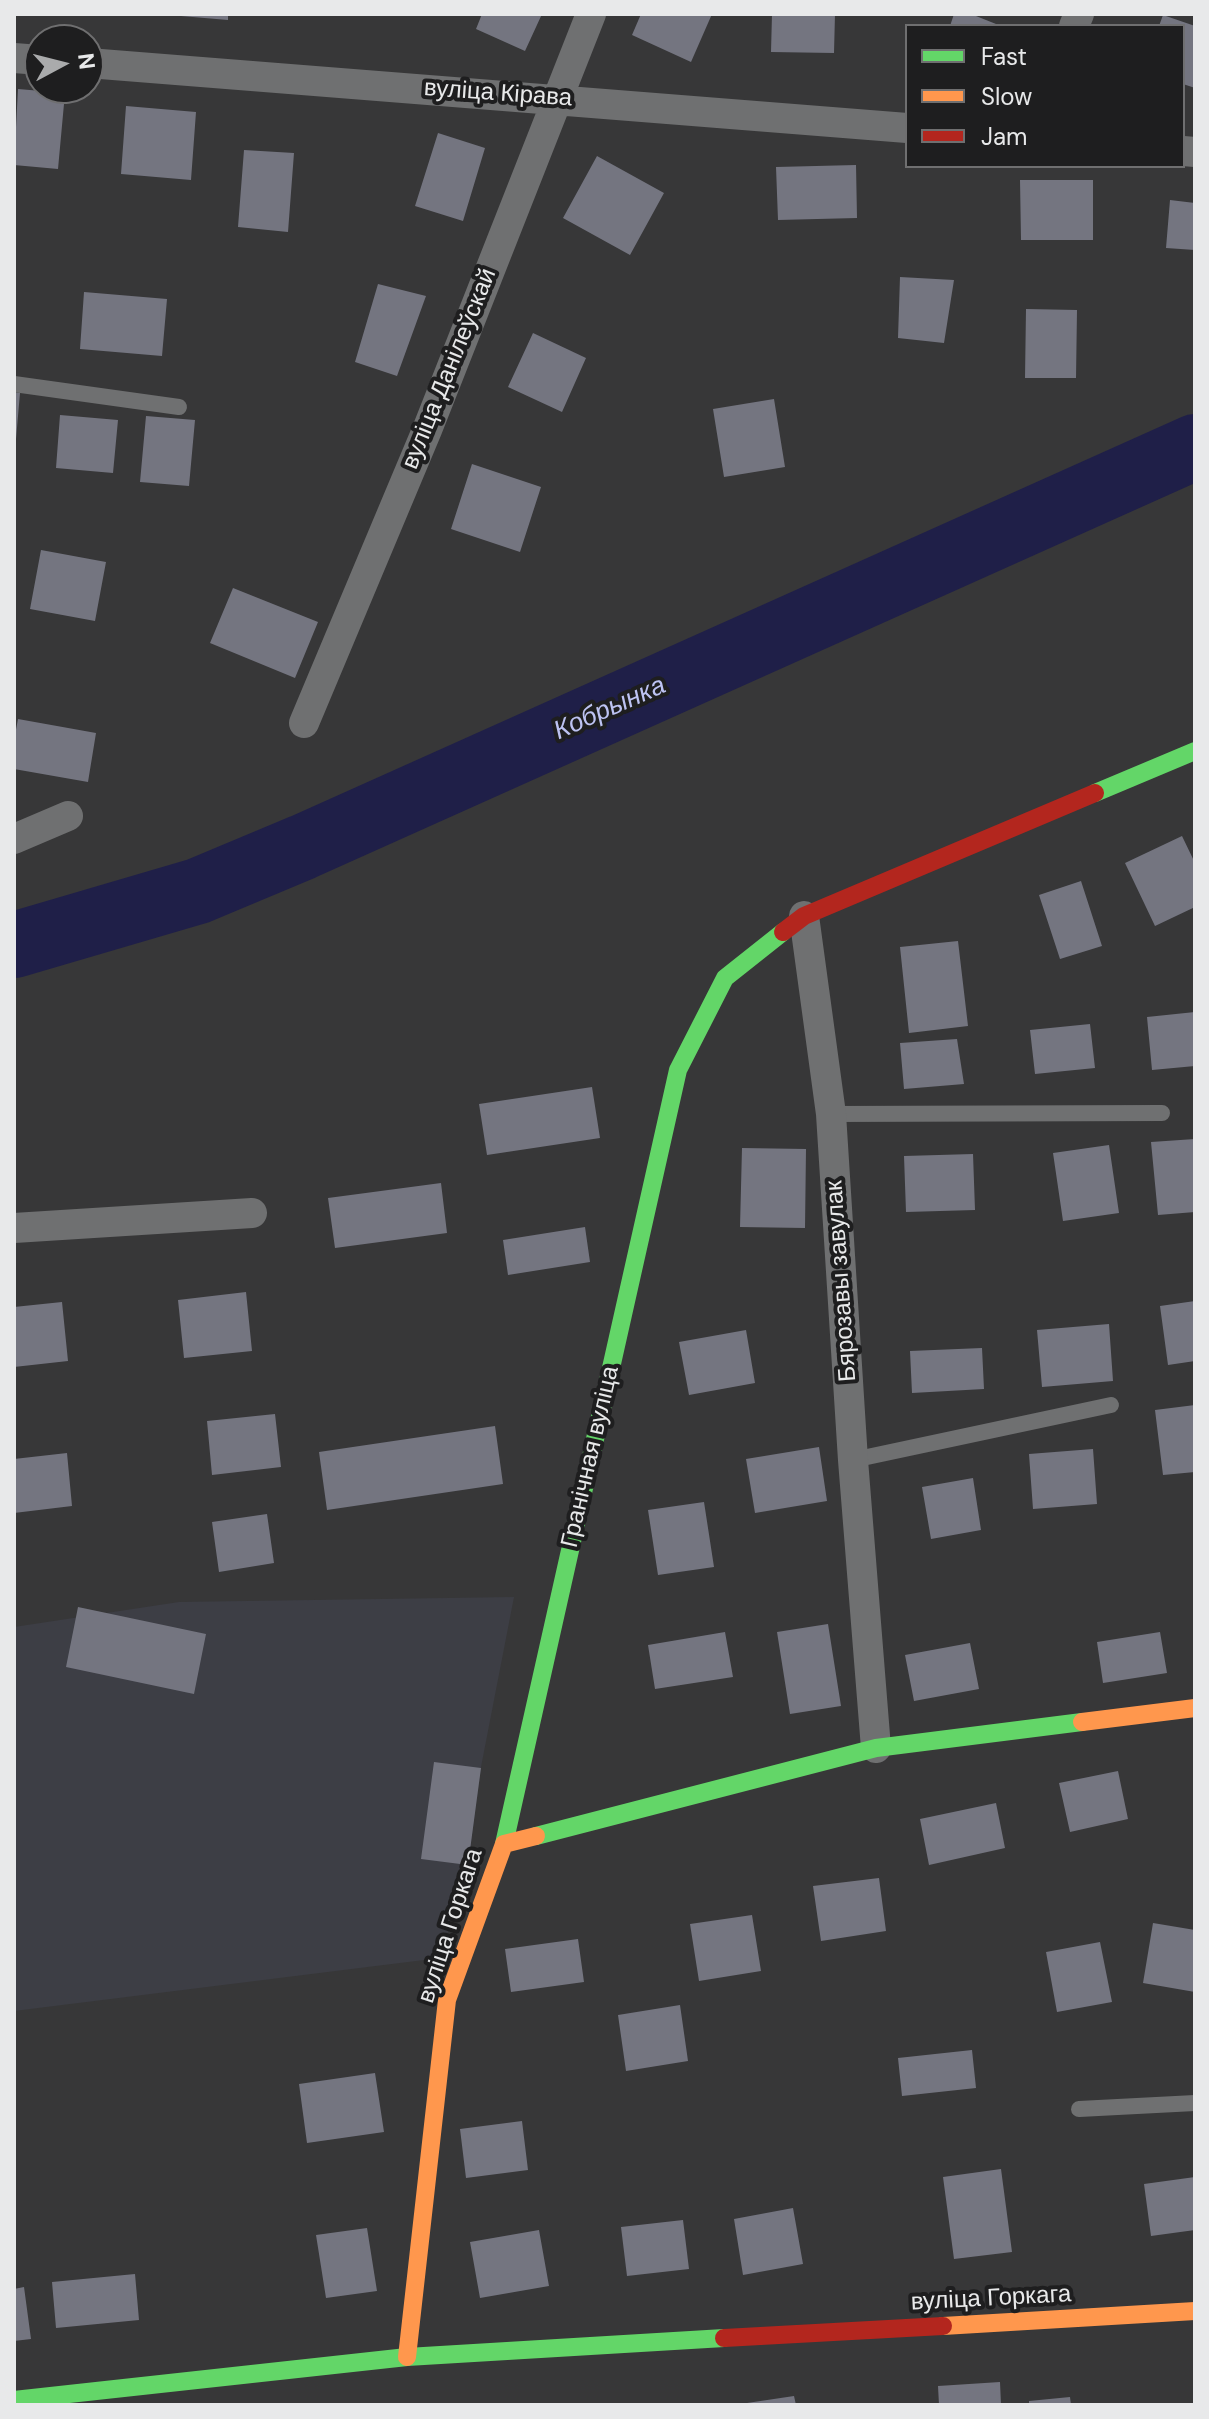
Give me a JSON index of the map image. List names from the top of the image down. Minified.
{"streets":{"street":["вуліца Кірава","вуліца Данілеўскай","Бярозавы завулак","Гранічная вуліца","вуліца Горкага"]},"crossings":[["вуліца Кірава","вуліца Данілеўскай"],["Бярозавы завулак","Гранічная вуліца"],["Бярозавы завулак","вуліца Горкага"],["Гранічная вуліца","вуліца Горкага"]],"water":["Кобрынка"],"legend":["Fast","Slow","Jam"],"north":"right"}
